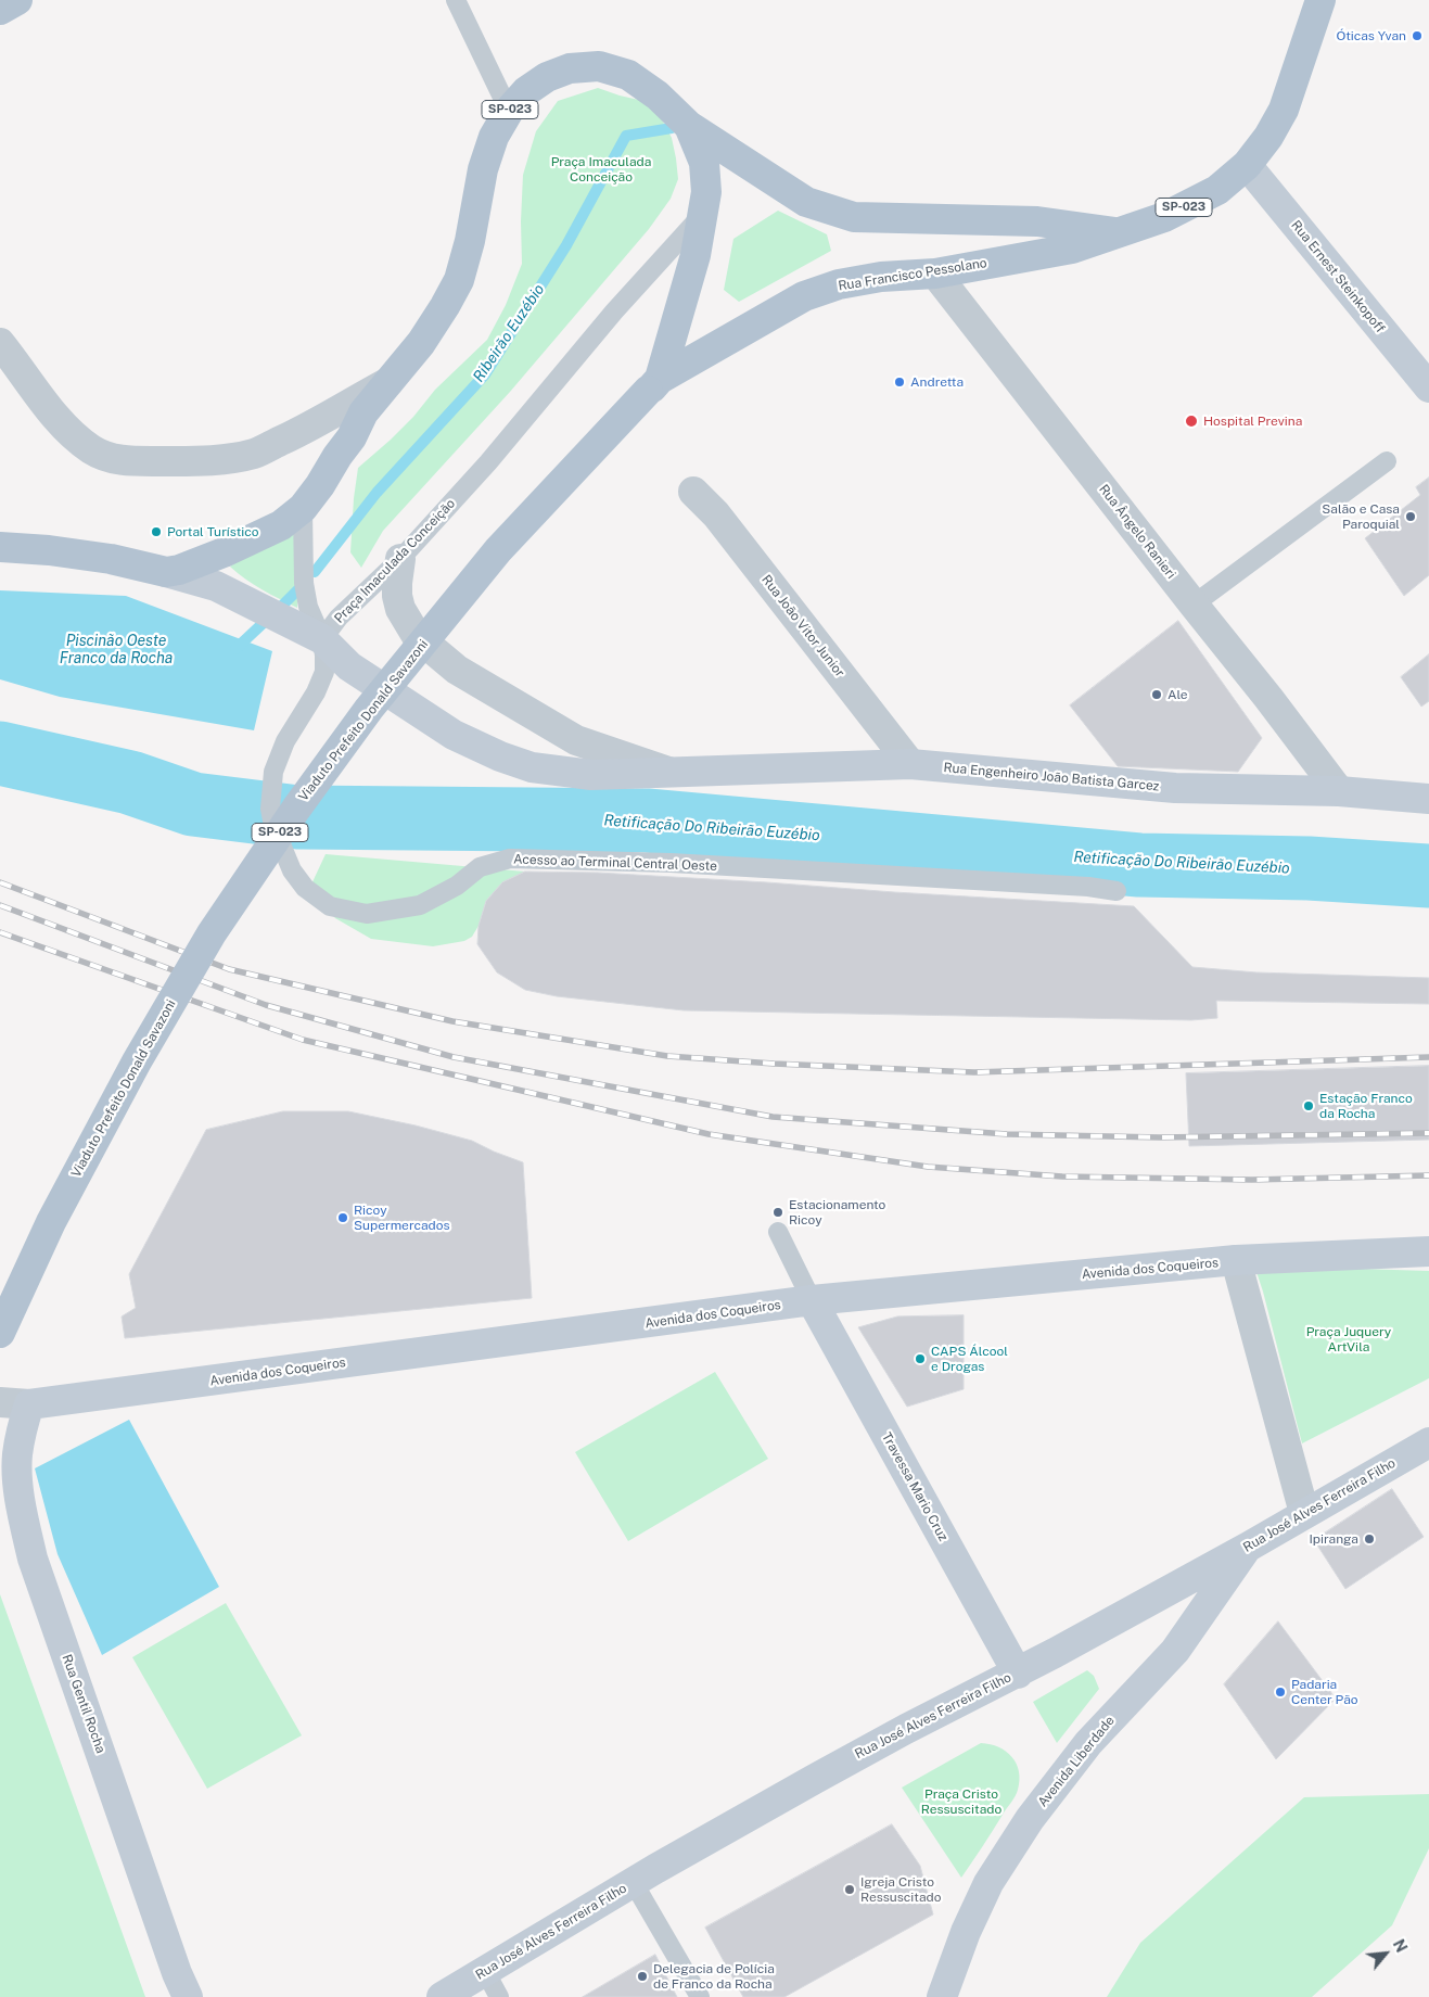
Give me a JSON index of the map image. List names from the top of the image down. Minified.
{"streets":{"main road":["SP-023","Rua Francisco Pessolano","Rua Ernest Steinkopoff","Viaduto Prefeito Donald Savazoni","Rua Engenheiro João Batista Garcez","Avenida dos Coqueiros","Travessa Mario Cruz","Rua José Alves Ferreira Filho","Rua Gentil Rocha","Avenida Liberdade"],"street":["Rua Ângelo Ranieri","Rua João Vitor Junior"],"lane":["Praça Imaculada Conceição","Acesso ao Terminal Central Oeste"]},"crossings":[["SP-023","Rua Francisco Pessolano"],["SP-023","Praça Imaculada Conceição"],["SP-023","Viaduto Prefeito Donald Savazoni"],["SP-023","Rua Engenheiro João Batista Garcez"],["SP-023","Acesso ao Terminal Central Oeste"],["Rua Francisco Pessolano","Rua Ernest Steinkopoff"],["Rua Francisco Pessolano","Rua Ângelo Ranieri"],["Rua Francisco Pessolano","Viaduto Prefeito Donald Savazoni"],["Rua Ângelo Ranieri","Rua Engenheiro João Batista Garcez"],["Praça Imaculada Conceição","Rua Engenheiro João Batista Garcez"],["Praça Imaculada Conceição","Acesso ao Terminal Central Oeste"],["Rua João Vitor Junior","Rua Engenheiro João Batista Garcez"],["Rua Engenheiro João Batista Garcez","Acesso ao Terminal Central Oeste"],["Avenida dos Coqueiros","Travessa Mario Cruz"],["Avenida dos Coqueiros","Rua Gentil Rocha"],["Travessa Mario Cruz","Rua José Alves Ferreira Filho"],["Rua José Alves Ferreira Filho","Avenida Liberdade"]],"water":["Ribeirão Euzébio","Piscinão Oeste Franco da Rocha","Retificação Do Ribeirão Euzébio"],"parks":["Praça Imaculada Conceição","Praça Juquery ArtVila","Praça Cristo Ressuscitado"],"places":["Óticas Yvan","Andretta","Hospital Previna","Salão e Casa Paroquial","Portal Turístico","Ale","Estação Franco da Rocha","Estacionamento Ricoy","Ricoy Supermercados","CAPS Álcool e Drogas","Ipiranga","Padaria Center Pão","Igreja Cristo Ressuscitado","Delegacia de Polícia de Franco da Rocha"],"north":"top right"}
